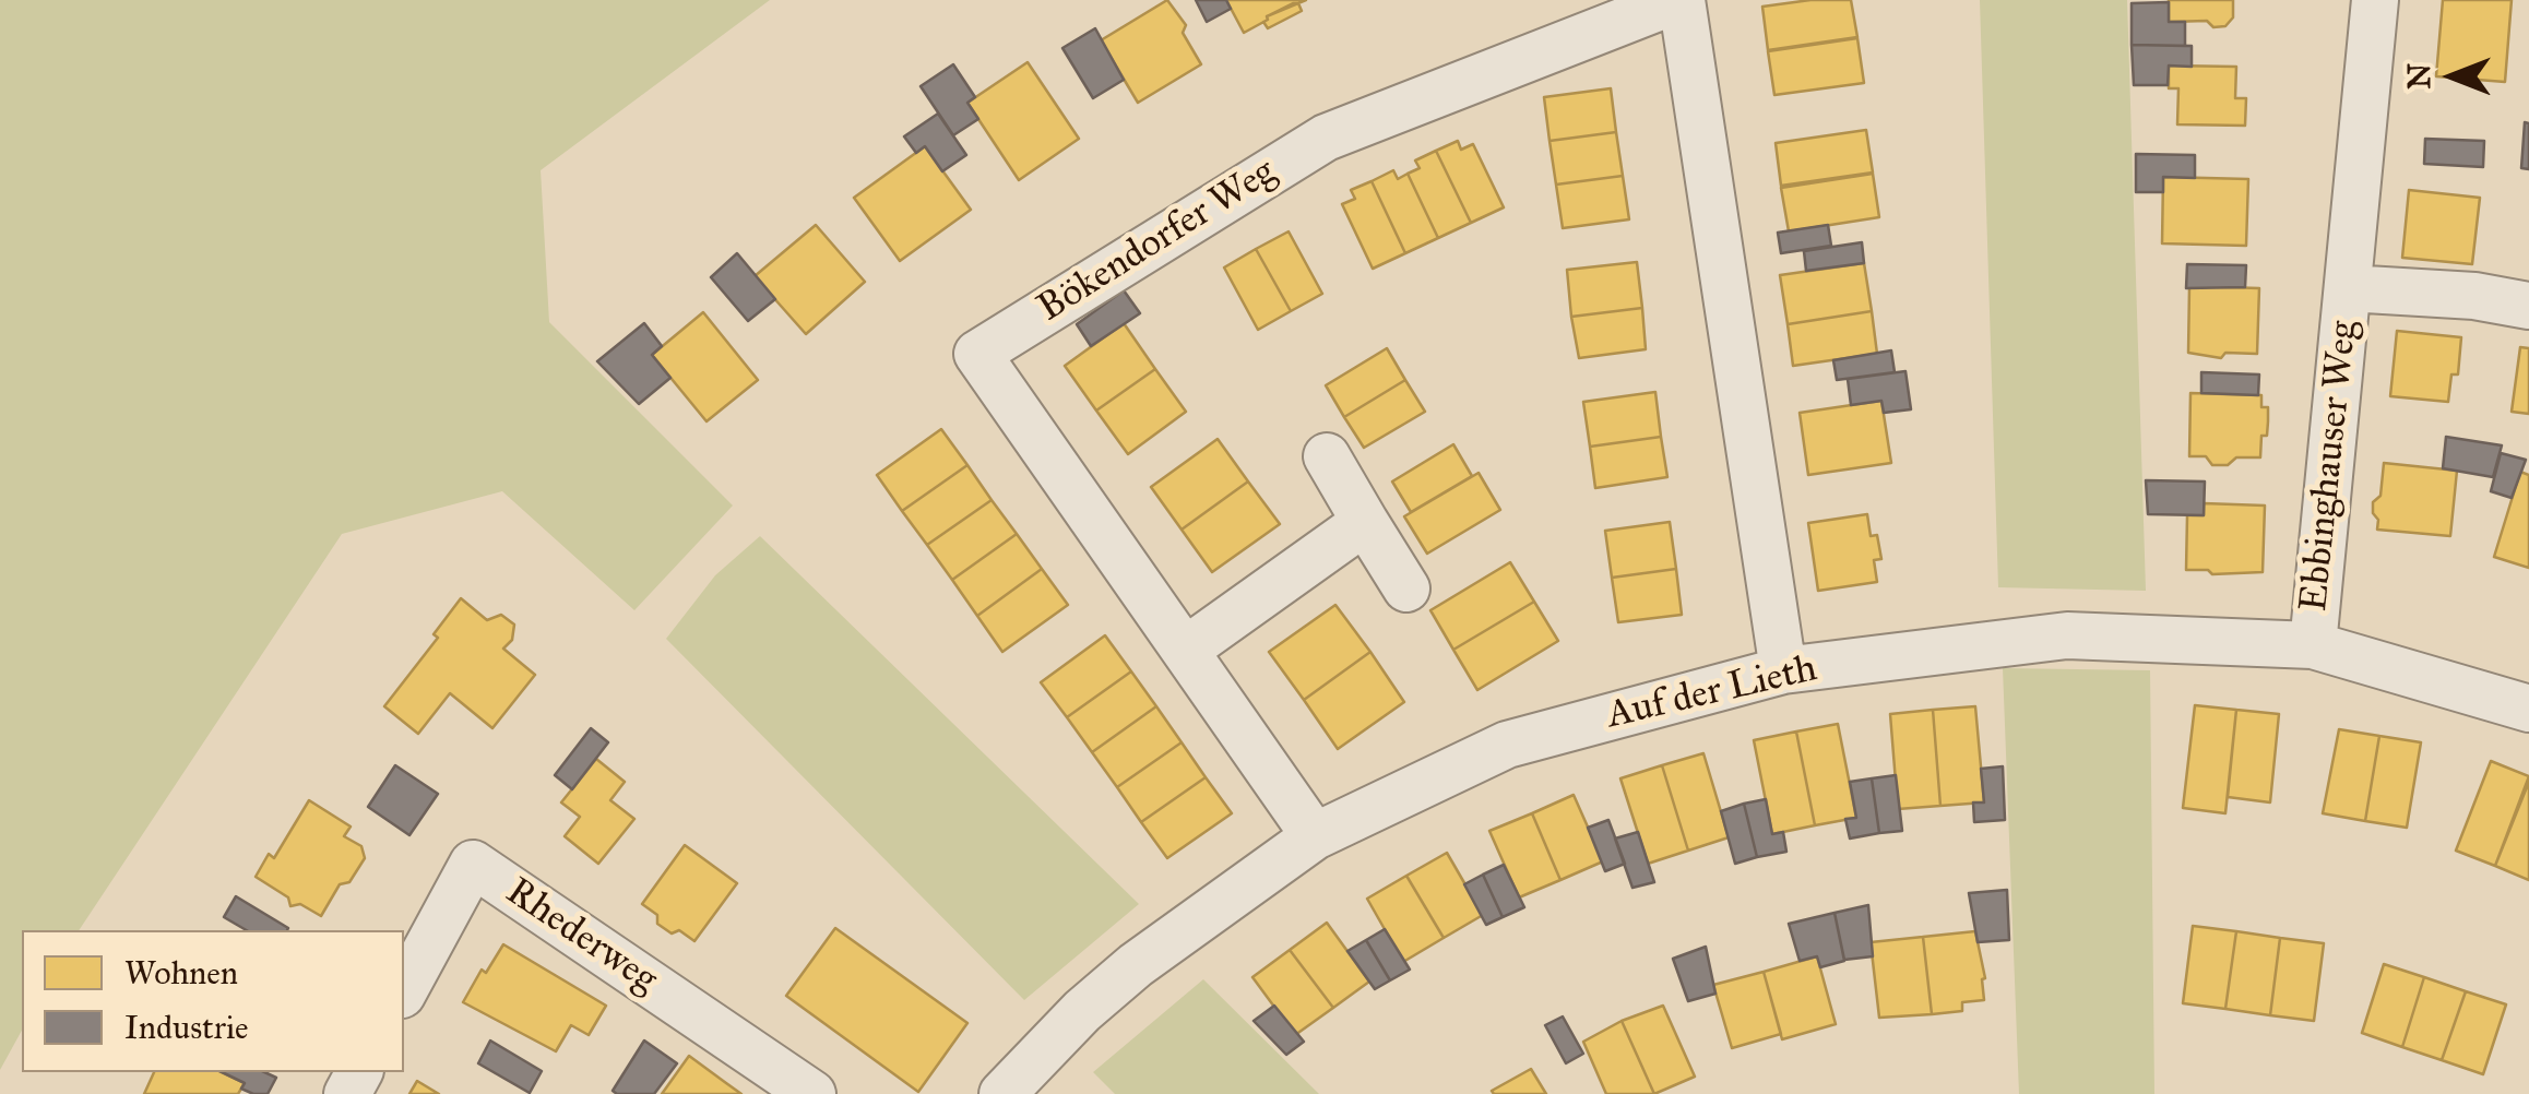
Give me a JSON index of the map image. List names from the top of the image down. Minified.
{"streets":{"street":["Bökendorfer Weg","Ebbinghauser Weg","Auf der Lieth","Rhederweg"]},"crossings":[["Bökendorfer Weg","Auf der Lieth"],["Ebbinghauser Weg","Auf der Lieth"]],"legend":["Wohnen","Industrie"],"north":"left"}
